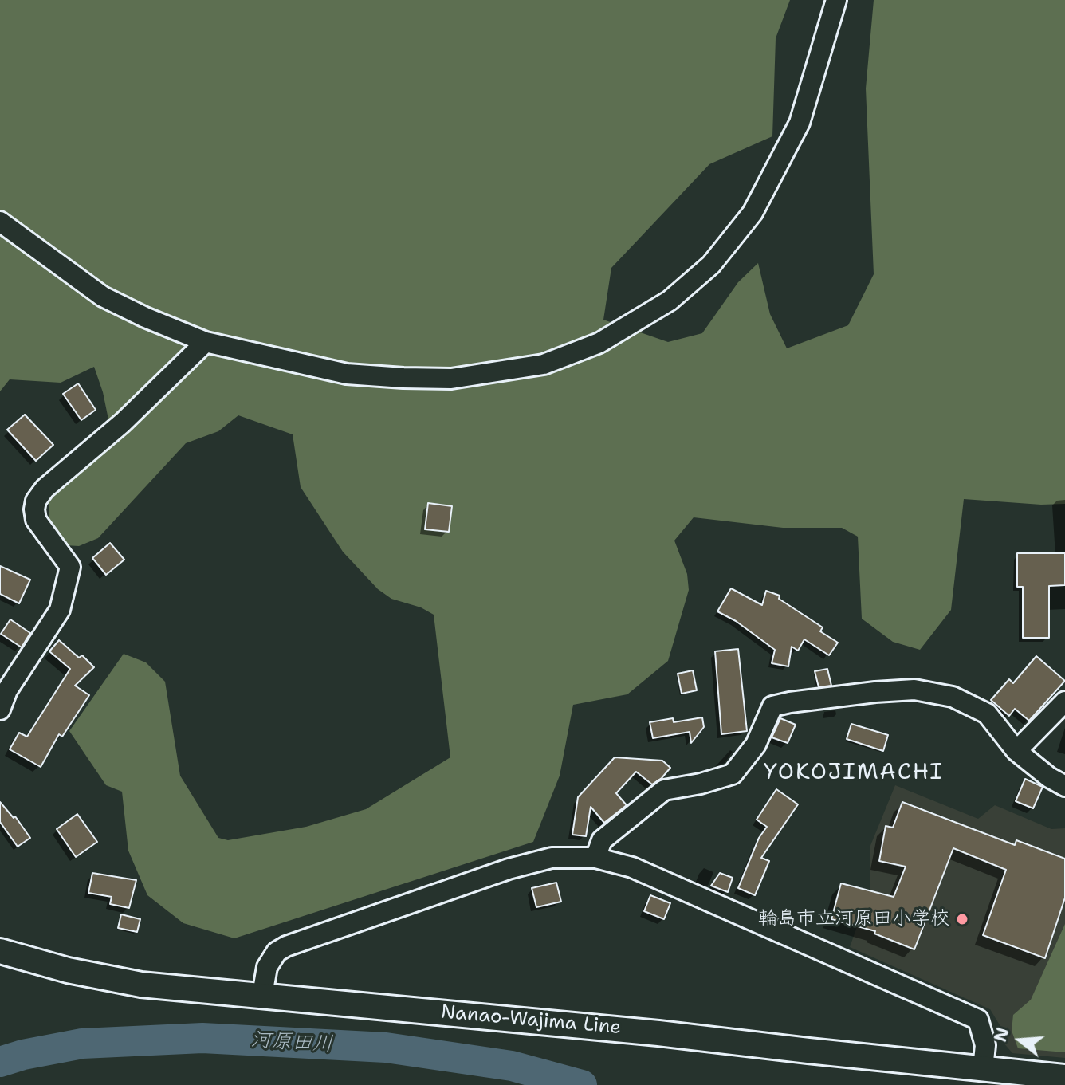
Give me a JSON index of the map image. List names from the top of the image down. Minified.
{"streets":{"main road":["Nanao-Wajima Line"]},"districts":["YOKOJIMACHI"],"water":["河原田川"],"places":["輪島市立河原田小学校"],"north":"left"}
